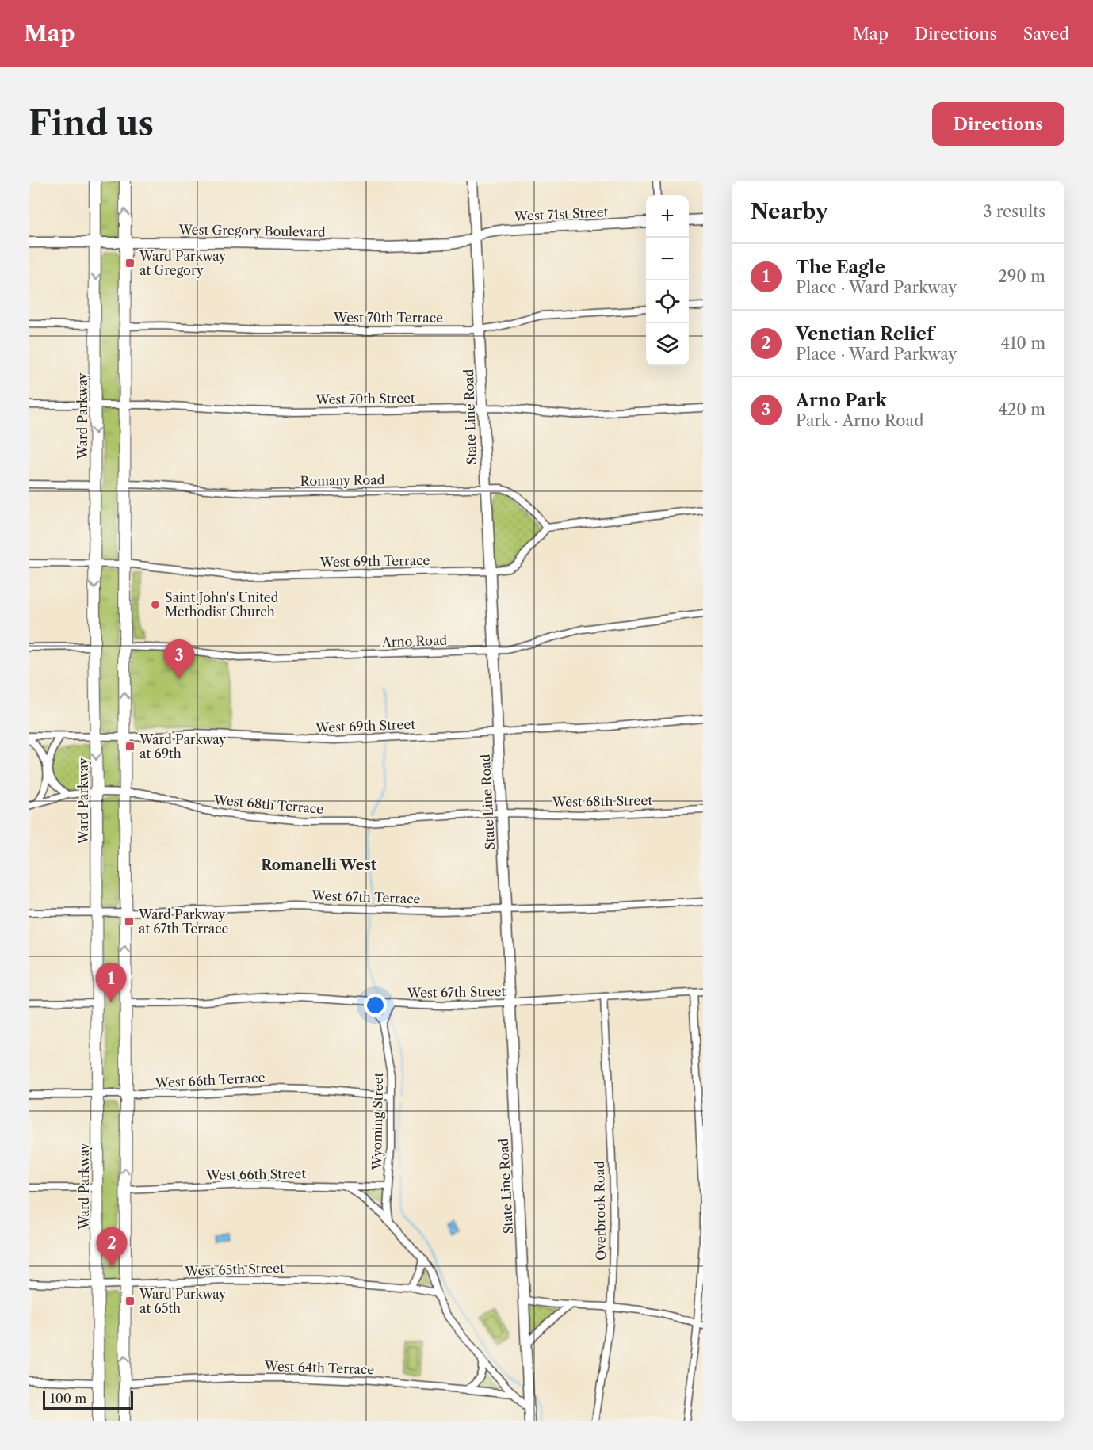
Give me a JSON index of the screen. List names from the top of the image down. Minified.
{"streets":{"main road":["West 71st Street","West Gregory Boulevard","Ward Parkway","State Line Road"],"street":["West 70th Terrace","West 70th Street","Romany Road","West 69th Terrace","Arno Road","West 69th Street","West 68th Street","West 68th Terrace","West 67th Terrace","West 67th Street","West 66th Terrace","Wyoming Street","West 66th Street","Overbrook Road","West 65th Street","West 64th Terrace"]},"crossings":[["West 71st Street","West Gregory Boulevard"],["West 71st Street","State Line Road"],["West Gregory Boulevard","Ward Parkway"],["West Gregory Boulevard","State Line Road"],["West 70th Terrace","State Line Road"],["West 70th Street","Ward Parkway"],["West 70th Street","State Line Road"],["Ward Parkway","West 69th Terrace"],["Ward Parkway","West 69th Street"],["Ward Parkway","West 68th Terrace"],["Ward Parkway","West 67th Terrace"],["Ward Parkway","West 66th Terrace"],["Ward Parkway","West 65th Street"],["State Line Road","Romany Road"],["State Line Road","West 69th Terrace"],["State Line Road","Arno Road"],["State Line Road","West 69th Street"],["State Line Road","West 68th Street"],["State Line Road","West 68th Terrace"],["State Line Road","West 67th Terrace"],["State Line Road","West 67th Street"],["Romany Road","West 69th Terrace"],["West 69th Street","West 68th Terrace"],["West 68th Street","West 68th Terrace"],["West 67th Street","Wyoming Street"],["West 67th Street","Overbrook Road"],["West 66th Terrace","Wyoming Street"],["Wyoming Street","West 66th Street"]],"districts":["Romanelli West"],"places":{"transit":["Ward Parkway at Gregory","Ward Parkway at 69th","Ward Parkway at 67th Terrace","Ward Parkway at 65th"],"other":["Saint John's United Methodist Church"]},"scale_bar":"100 m","page":{"header":"Map","nav":["Map","Directions","Saved"],"buttons":"Directions","title":"Find us","heading":["Nearby","3 results"],"map_buttons":["+","−"],"list":[{"mark":"1","name":"The Eagle","note":"Place · Ward Parkway","value":"290 m"},{"mark":"2","name":"Venetian Relief","note":"Place · Ward Parkway","value":"410 m"},{"mark":"3","name":"Arno Park","note":"Park · Arno Road","value":"420 m"}],"pins":["3","1","2"],"scale":"100 m"}}
